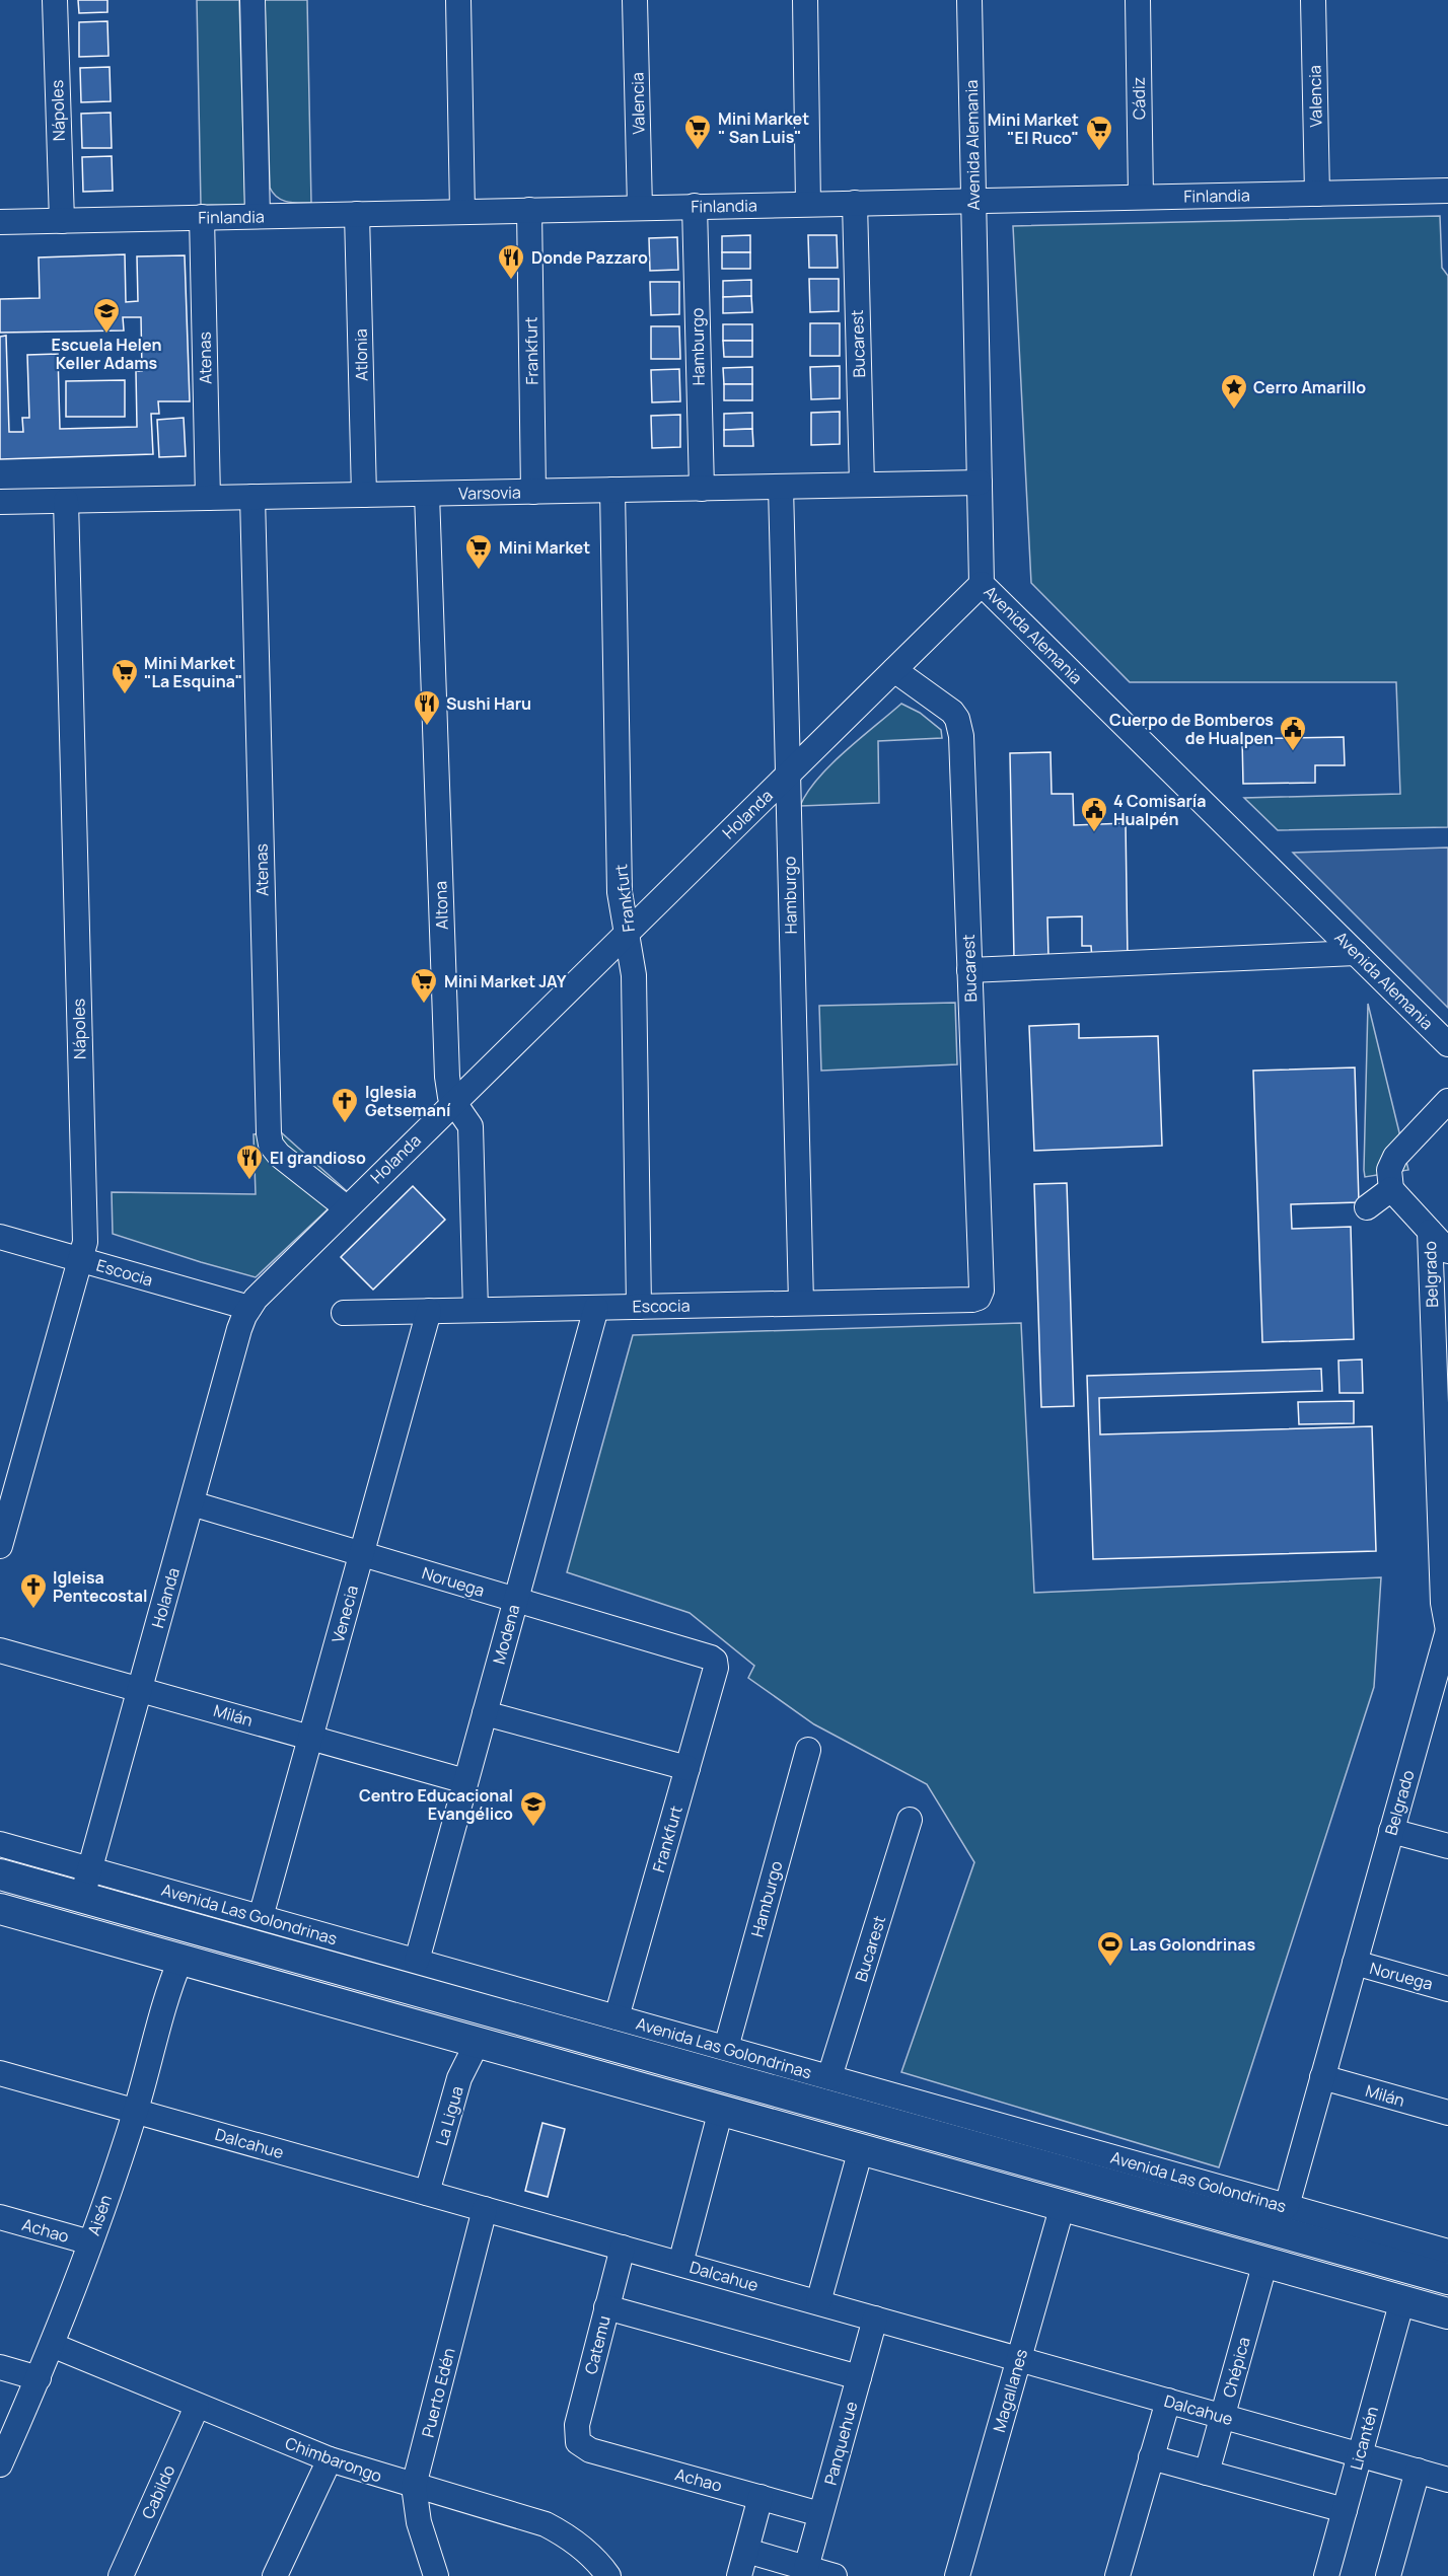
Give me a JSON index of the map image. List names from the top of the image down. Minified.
{"streets":{"main road":["Avenida Las Golondrinas"],"street":["Valencia","Cádiz","Nápoles","Avenida Alemania","Finlandia","Bucarest","Hamburgo","Frankfurt","Atlonia","Atenas","Varsovia","Holanda","Altona","Escocia","Belgrado","Noruega","Venecia","Modena","Milán","La Ligua","Dalcahue","Aisén","Achao","Catemu","Chépica","Magallanes","Puerto Edén","Licantén","Panquehue","Chimbarongo","Cabildo"]},"crossings":[["Valencia","Finlandia"],["Cádiz","Finlandia"],["Nápoles","Finlandia"],["Nápoles","Varsovia"],["Nápoles","Escocia"],["Avenida Alemania","Finlandia"],["Avenida Alemania","Varsovia"],["Avenida Alemania","Holanda"],["Finlandia","Bucarest"],["Finlandia","Hamburgo"],["Finlandia","Frankfurt"],["Finlandia","Atlonia"],["Finlandia","Atenas"],["Bucarest","Varsovia"],["Bucarest","Holanda"],["Bucarest","Escocia"],["Bucarest","Avenida Las Golondrinas"],["Hamburgo","Varsovia"],["Hamburgo","Holanda"],["Hamburgo","Escocia"],["Hamburgo","Avenida Las Golondrinas"],["Frankfurt","Varsovia"],["Frankfurt","Holanda"],["Frankfurt","Escocia"],["Frankfurt","Noruega"],["Frankfurt","Avenida Las Golondrinas"],["Atlonia","Varsovia"],["Atenas","Varsovia"],["Atenas","Holanda"],["Varsovia","Altona"],["Holanda","Altona"],["Holanda","Escocia"],["Holanda","Noruega"],["Holanda","Milán"],["Holanda","Avenida Las Golondrinas"],["Altona","Escocia"],["Escocia","Venecia"],["Escocia","Modena"],["Belgrado","Noruega"],["Belgrado","Milán"],["Belgrado","Avenida Las Golondrinas"],["Noruega","Venecia"],["Noruega","Modena"],["Venecia","Milán"],["Venecia","Avenida Las Golondrinas"],["Modena","Milán"],["Modena","Avenida Las Golondrinas"],["La Ligua","Dalcahue"],["Dalcahue","Aisén"],["Dalcahue","Catemu"],["Dalcahue","Chépica"],["Dalcahue","Magallanes"],["Dalcahue","Puerto Edén"],["Dalcahue","Licantén"],["Dalcahue","Panquehue"],["Aisén","Achao"],["Aisén","Chimbarongo"],["Achao","Catemu"],["Achao","Panquehue"],["Puerto Edén","Chimbarongo"],["Chimbarongo","Cabildo"]],"places":{"supermarket":["Mini Market \" San Luis\"","Mini Market \"El Ruco\"","Mini Market","Mini Market \"La Esquina\"","Mini Market JAY"],"restaurant":["Donde Pazzaro","Sushi Haru","El grandioso"],"school or university":["Escuela Helen Keller Adams","Centro Educacional Evangélico"],"place":["Cerro Amarillo"],"public building":["Cuerpo de Bomberos de Hualpen","4 Comisaría Hualpén"],"church":["Iglesia Getsemaní","Igleisa Pentecostal"],"sports":["Las Golondrinas"]}}
